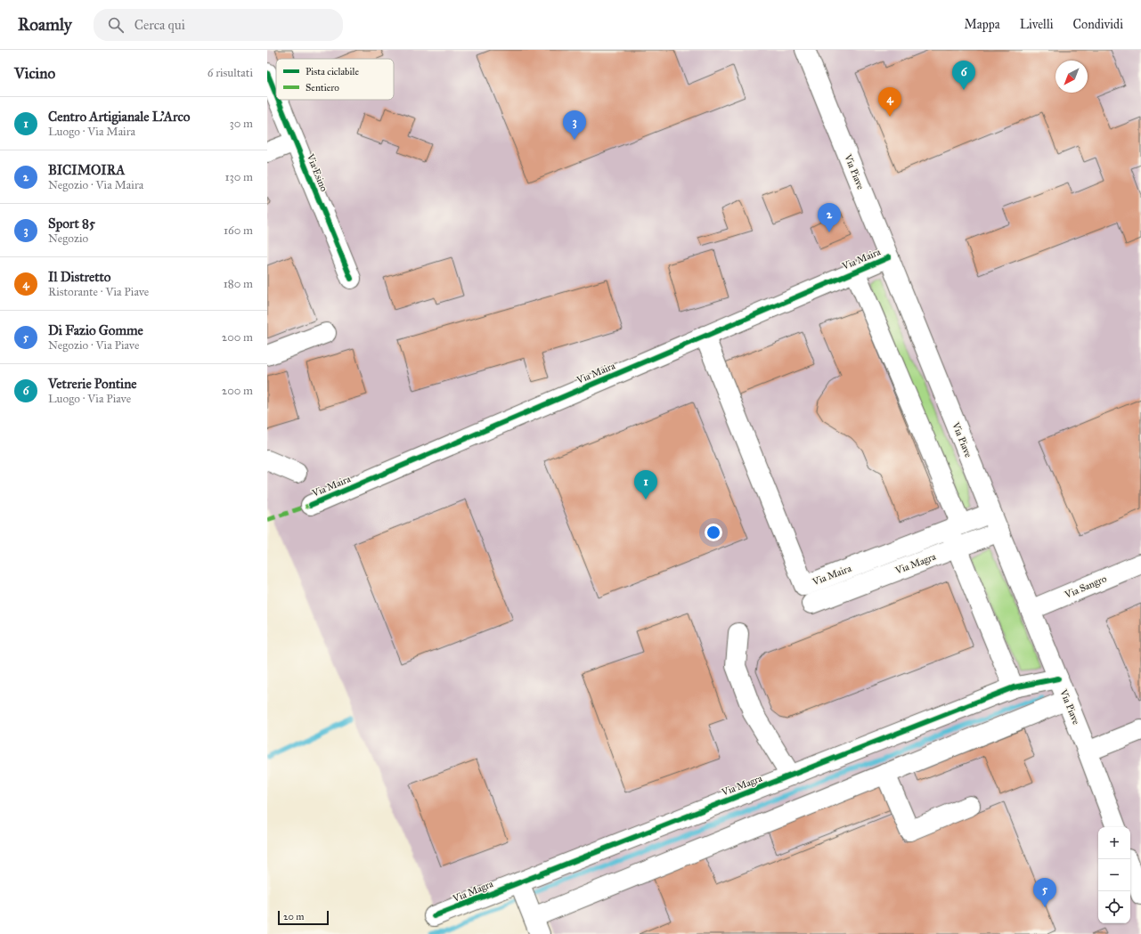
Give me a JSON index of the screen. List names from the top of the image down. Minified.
{"streets":{"street":["Via Piave","Via Esino","Via Maira","Via Magra","Via Sangro"]},"crossings":[["Via Piave","Via Maira"],["Via Piave","Via Magra"],["Via Piave","Via Sangro"]],"legend":["Pista ciclabile","Sentiero"],"scale_bar":"20 m","north":"bottom left","page":{"header":"Roamly","search":"Cerca qui","nav":["Mappa","Livelli","Condividi"],"heading":["Vicino","6 risultati"],"pins":["6","4","3","2","1","5"],"list":[{"mark":"1","name":"Centro Artigianale L'Arco","note":"Luogo · Via Maira","value":"30 m"},{"mark":"2","name":"BICIMOIRA","note":"Negozio · Via Maira","value":"130 m"},{"mark":"3","name":"Sport 85","note":"Negozio","value":"160 m"},{"mark":"4","name":"Il Distretto","note":"Ristorante · Via Piave","value":"180 m"},{"mark":"5","name":"Di Fazio Gomme","note":"Negozio · Via Piave","value":"200 m"},{"mark":"6","name":"Vetrerie Pontine","note":"Luogo · Via Piave","value":"200 m"}],"map_buttons":["+","−"],"scale":"20 m"}}
